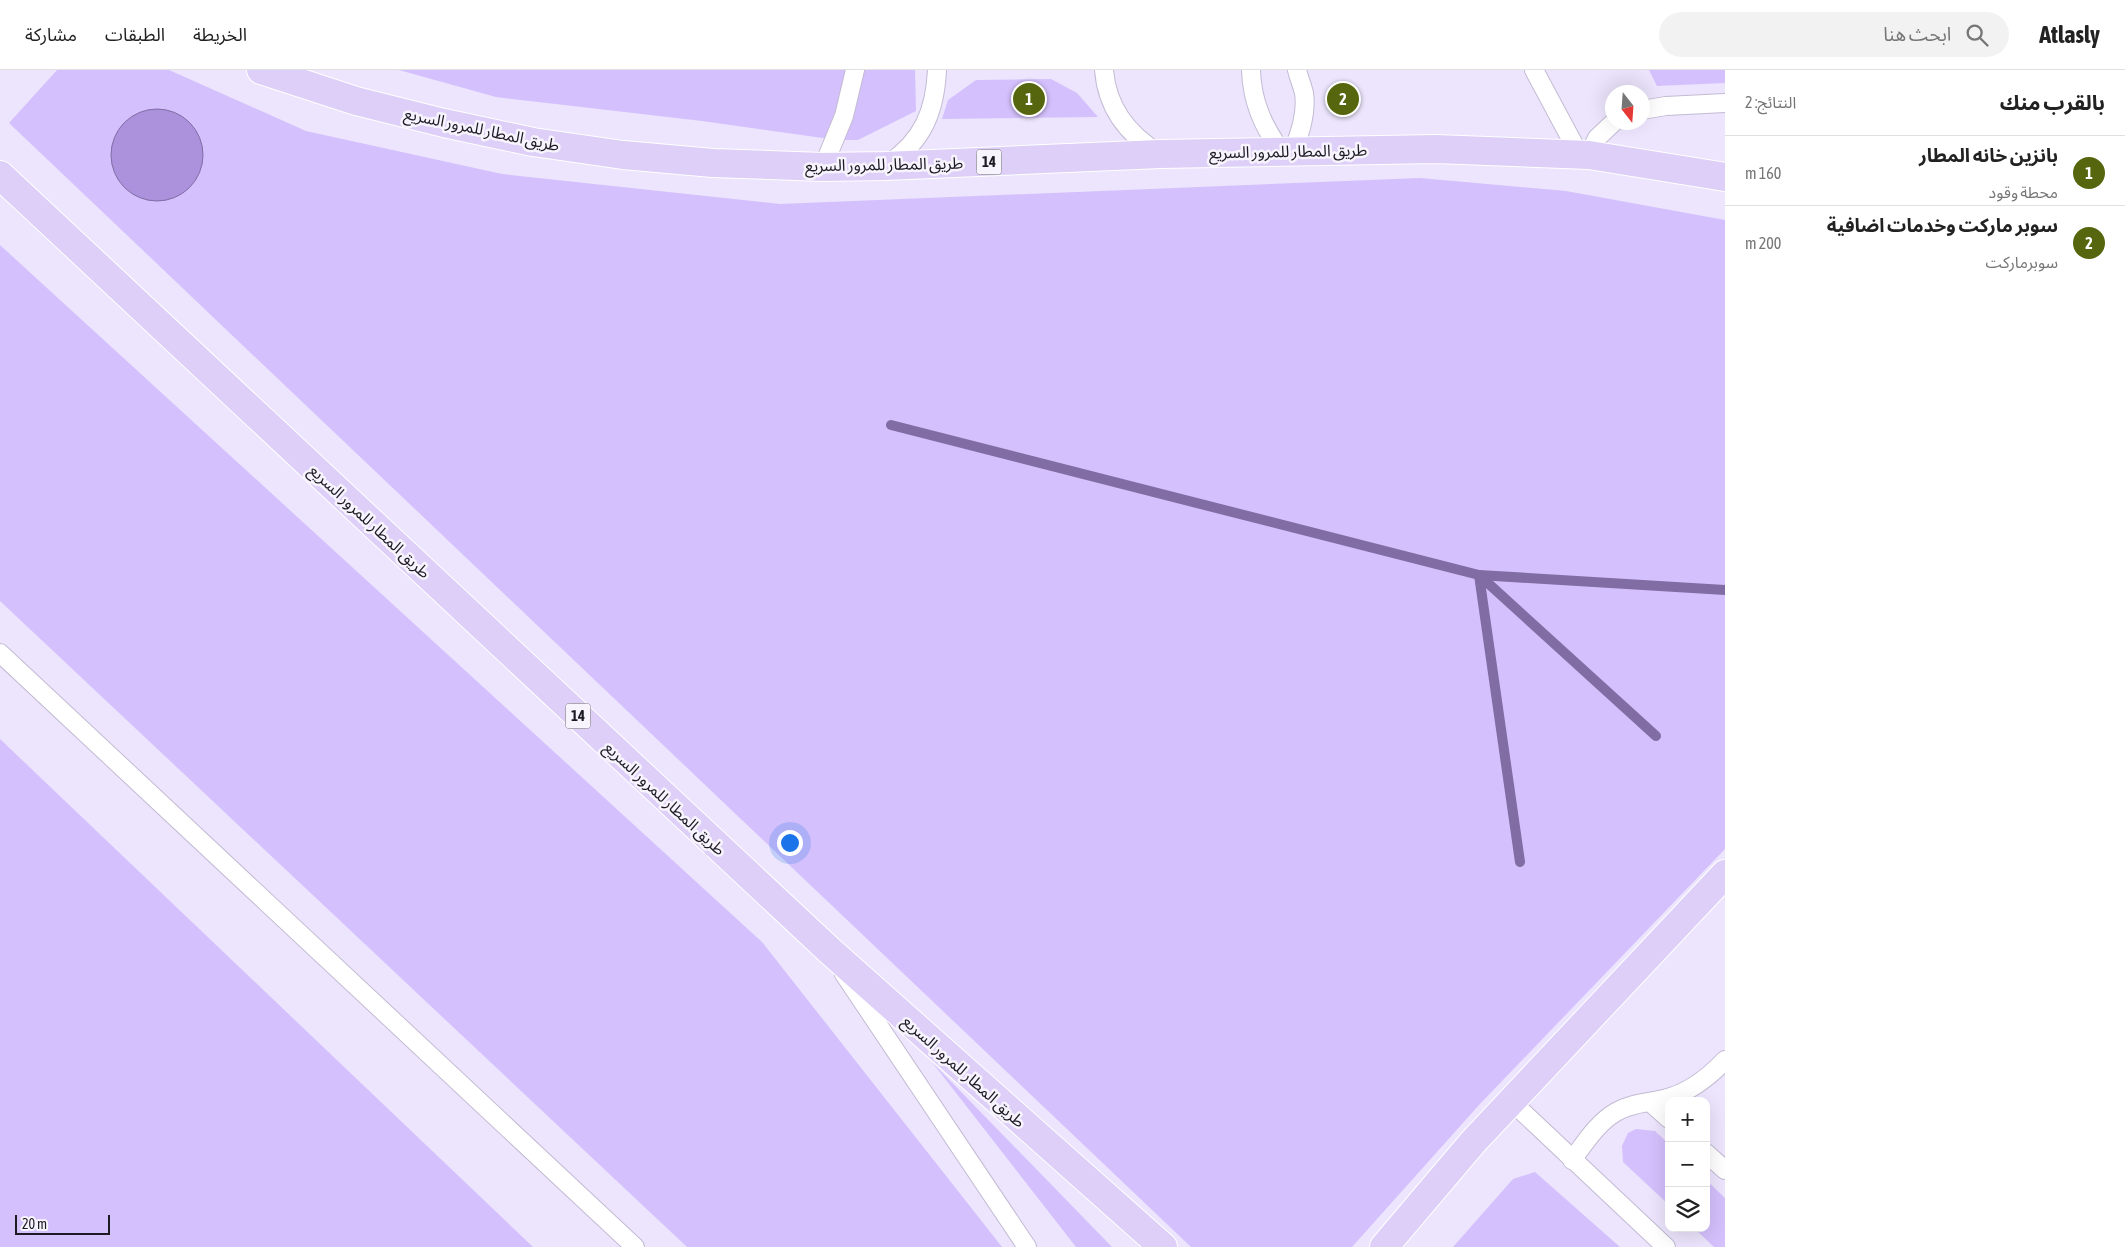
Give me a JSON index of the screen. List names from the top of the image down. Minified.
{"streets":{"main road":["طريق المطار للمرور السريع","14"]},"scale_bar":"20 m","north":"bottom","page":{"header":"Atlasly","search":"ابحث هنا","nav":["الخريطة","الطبقات","مشاركة"],"heading":["بالقرب منك","النتائج: 2"],"pins":["1","2"],"list":[{"mark":"1","name":"بانزين خانه المطار","note":"محطة وقود","value":"160 m"},{"mark":"2","name":"سوبر ماركت وخدمات اضافية","note":"سوبرماركت","value":"200 m"}],"map_buttons":["+","−"],"scale":"20 m"}}
